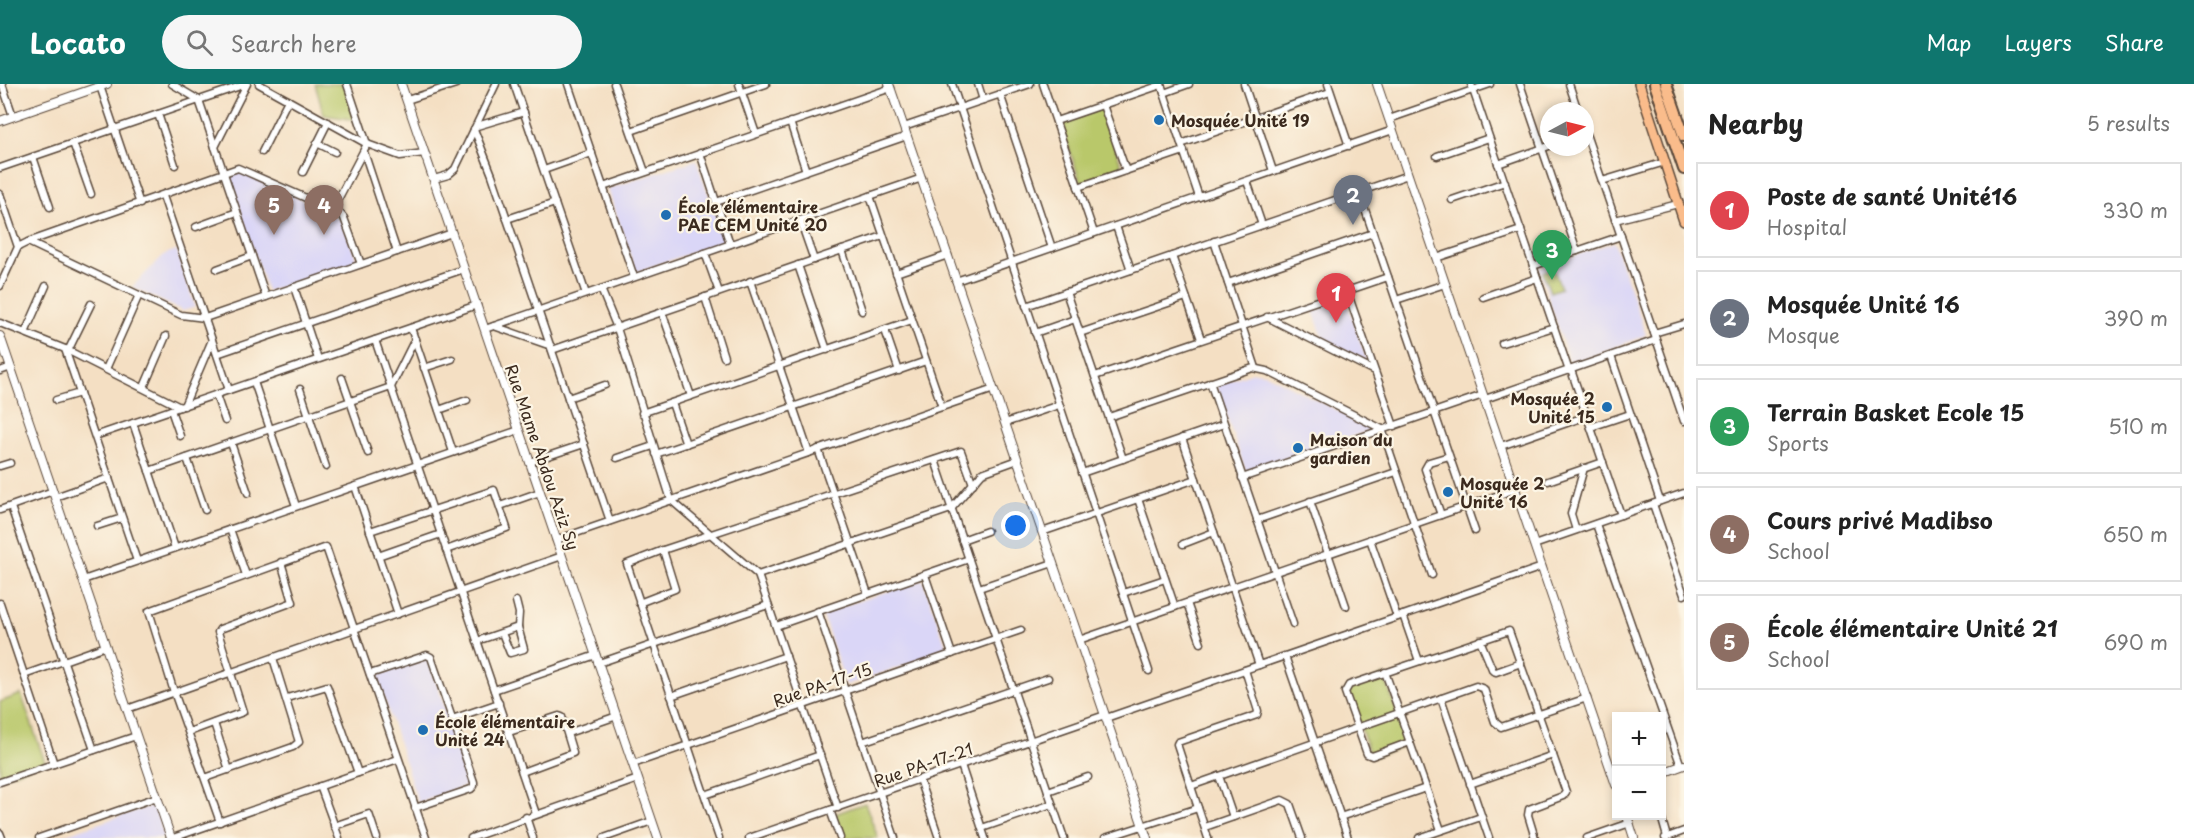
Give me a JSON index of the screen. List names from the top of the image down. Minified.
{"streets":{"street":["Rue Mame Abdou Aziz Sy","Rue PA-17-15","Rue PA-17-21"]},"crossings":[["Rue Mame Abdou Aziz Sy","Rue PA-17-15"]],"places":["Mosquée Unité 19","École élémentaire PAE CEM Unité 20","Mosquée 2 Unité 15","Maison du gardien","Mosquée 2 Unité 16","École élémentaire Unité 24"],"north":"right","page":{"header":"Locato","search":"Search here","nav":["Map","Layers","Share"],"heading":["Nearby","5 results"],"list":[{"mark":"1","name":"Poste de santé Unité16","note":"Hospital","value":"330 m"},{"mark":"2","name":"Mosquée Unité 16","note":"Mosque","value":"390 m"},{"mark":"3","name":"Terrain Basket Ecole 15","note":"Sports","value":"510 m"},{"mark":"4","name":"Cours privé Madibso","note":"School","value":"650 m"},{"mark":"5","name":"École élémentaire Unité 21","note":"School","value":"690 m"}],"pins":["2","4","5","3","1"],"map_buttons":["+","−"]}}
